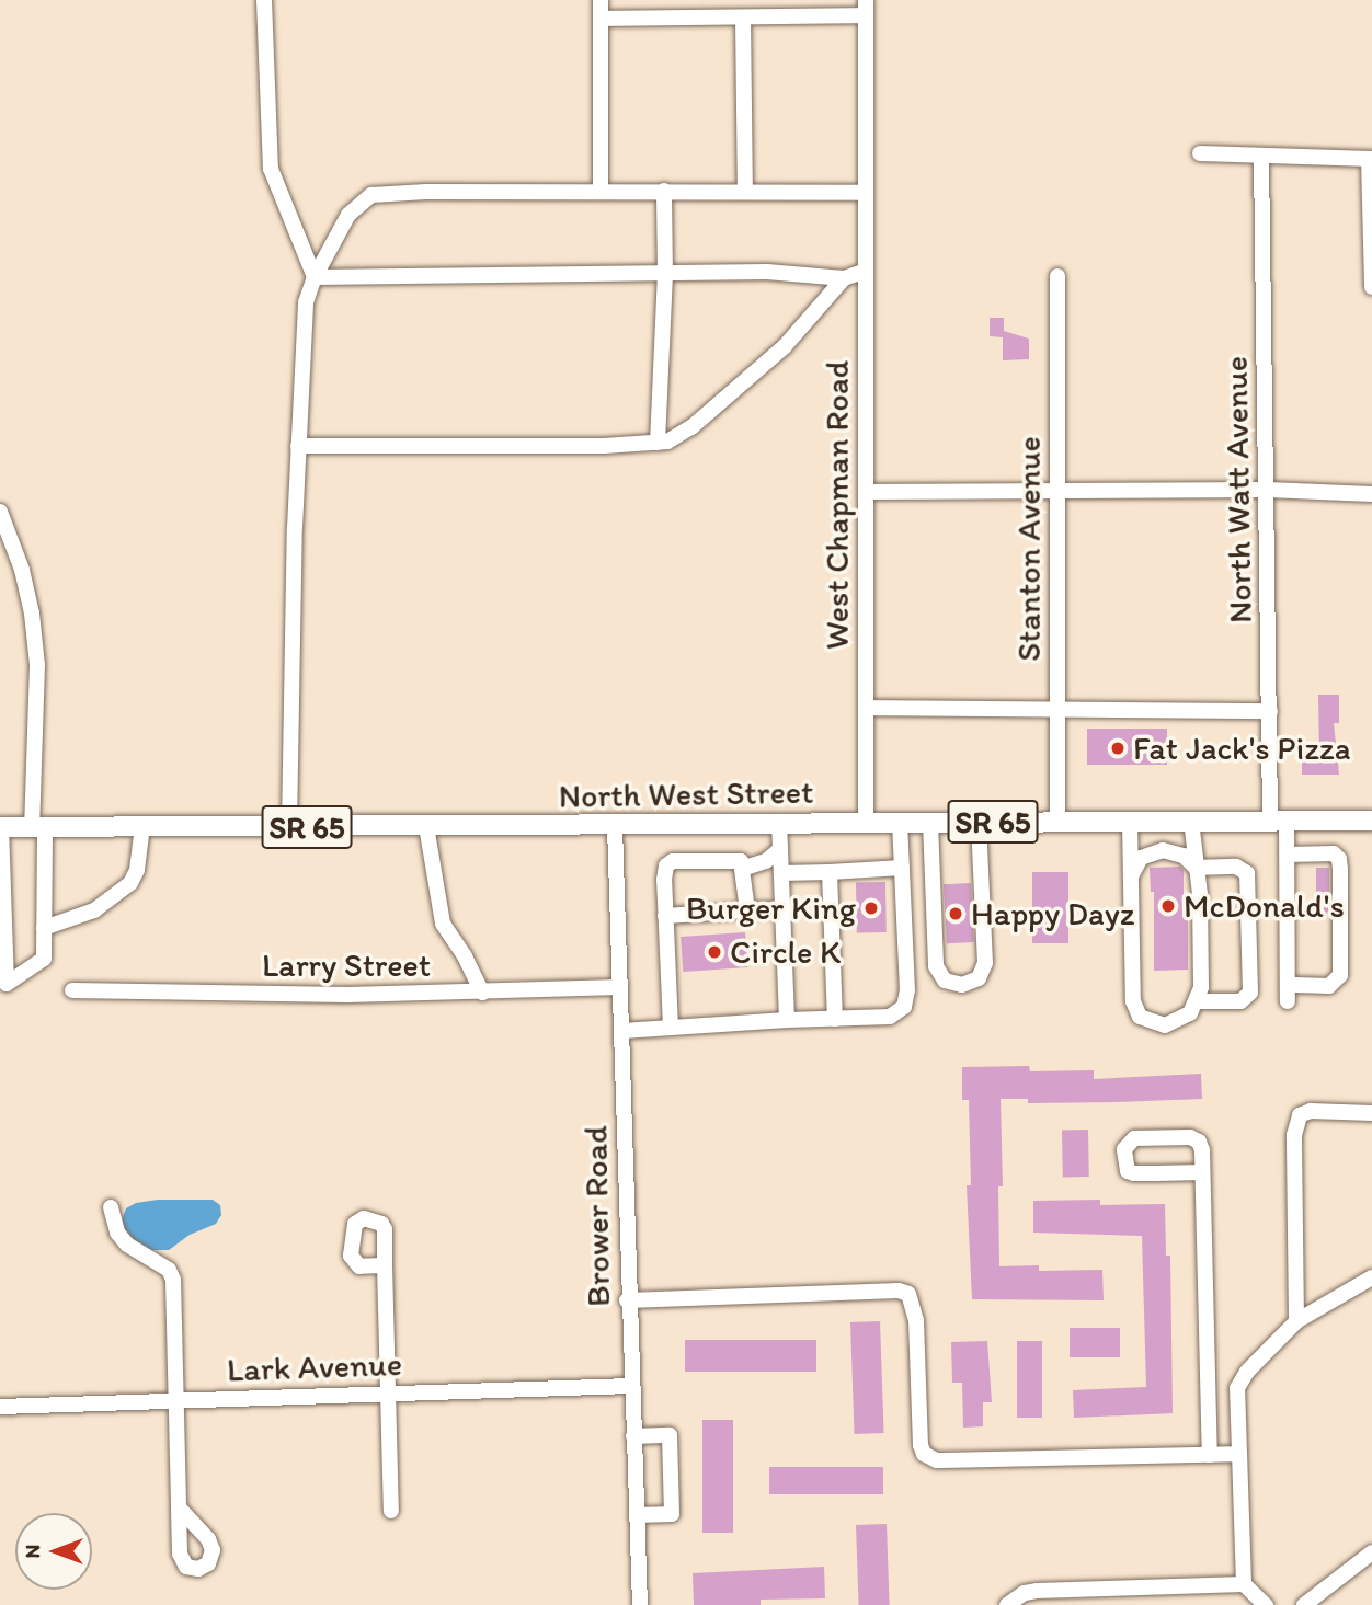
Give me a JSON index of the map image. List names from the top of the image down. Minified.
{"streets":{"main road":["North West Street","SR 65"],"street":["North Watt Avenue","West Chapman Road","Stanton Avenue","Larry Street","Brower Road","Lark Avenue"]},"crossings":[["North Watt Avenue","North West Street"],["West Chapman Road","North West Street"],["Stanton Avenue","North West Street"],["North West Street","Brower Road"],["Larry Street","Brower Road"],["Brower Road","Lark Avenue"]],"places":["Fat Jack's Pizza","McDonald's","Burger King","Happy Dayz","Circle K"],"north":"left"}
